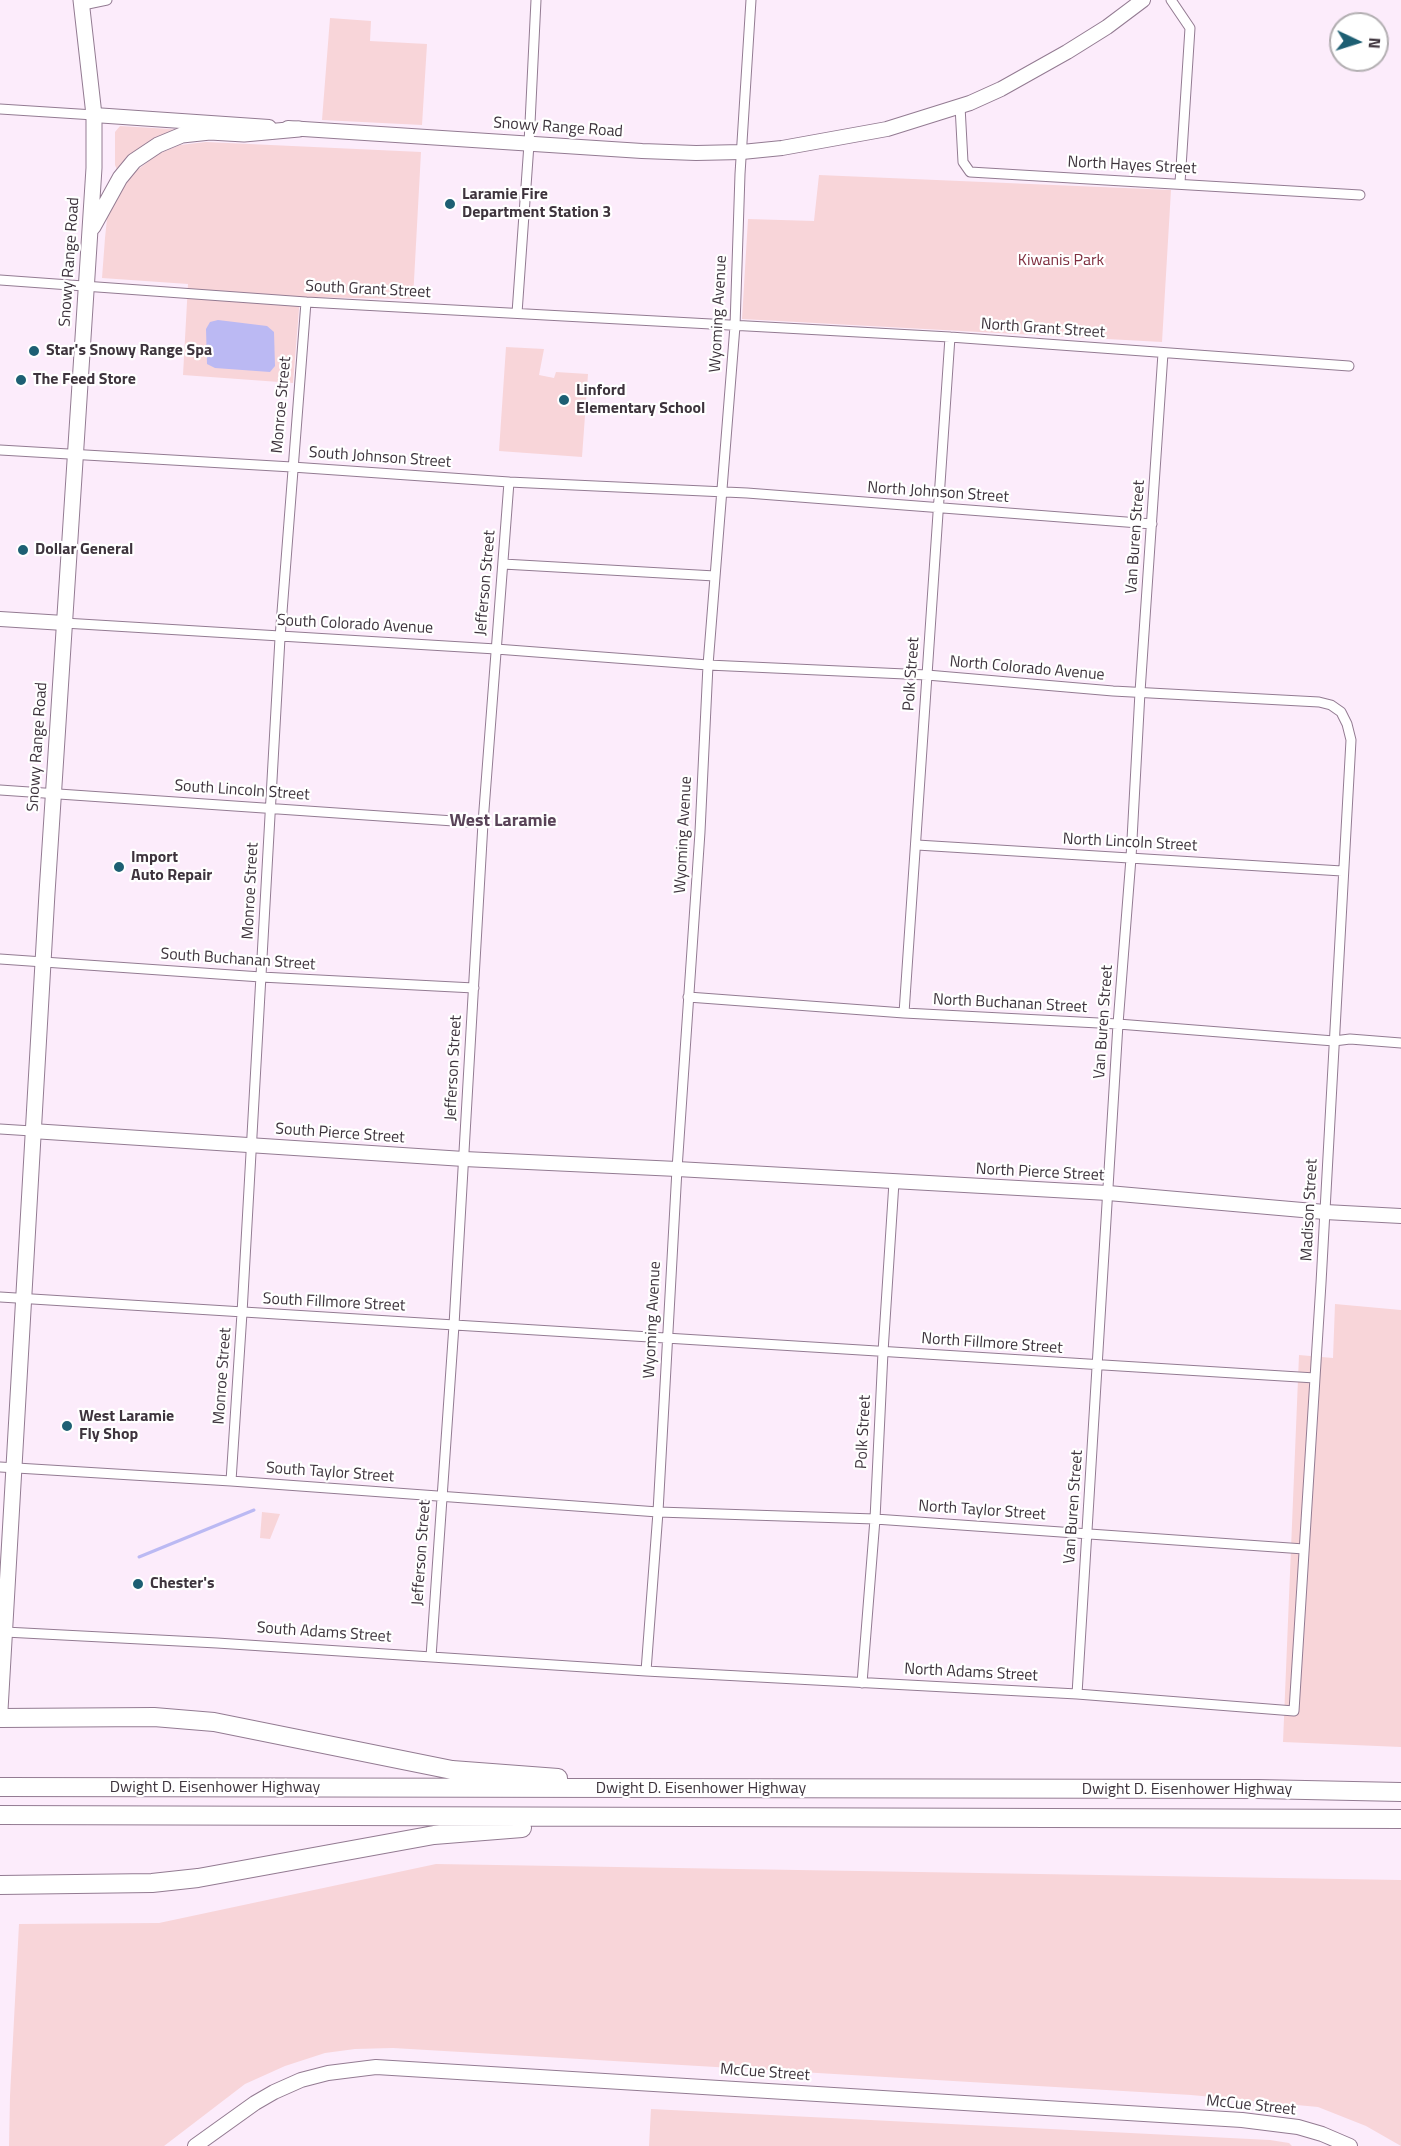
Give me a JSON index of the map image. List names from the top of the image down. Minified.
{"streets":{"highway":["Dwight D. Eisenhower Highway"],"main road":["Snowy Range Road","South Colorado Avenue","South Pierce Street","North Pierce Street","McCue Street"],"street":["North Hayes Street","South Grant Street","Wyoming Avenue","North Grant Street","Monroe Street","South Johnson Street","North Johnson Street","Van Buren Street","Jefferson Street","North Colorado Avenue","Polk Street","South Lincoln Street","North Lincoln Street","South Buchanan Street","North Buchanan Street","Madison Street","South Fillmore Street","North Fillmore Street","South Taylor Street","North Taylor Street","South Adams Street","North Adams Street"]},"crossings":[["Snowy Range Road","North Hayes Street"],["Snowy Range Road","South Grant Street"],["Snowy Range Road","Wyoming Avenue"],["Snowy Range Road","South Johnson Street"],["Snowy Range Road","South Colorado Avenue"],["Snowy Range Road","South Lincoln Street"],["Snowy Range Road","South Buchanan Street"],["Snowy Range Road","South Pierce Street"],["Snowy Range Road","South Fillmore Street"],["Snowy Range Road","South Taylor Street"],["Snowy Range Road","South Adams Street"],["South Grant Street","Wyoming Avenue"],["South Grant Street","North Grant Street"],["South Grant Street","Monroe Street"],["Wyoming Avenue","North Grant Street"],["Wyoming Avenue","South Johnson Street"],["Wyoming Avenue","North Johnson Street"],["Wyoming Avenue","South Colorado Avenue"],["Wyoming Avenue","North Colorado Avenue"],["Wyoming Avenue","North Buchanan Street"],["Wyoming Avenue","South Pierce Street"],["Wyoming Avenue","North Pierce Street"],["Wyoming Avenue","South Fillmore Street"],["Wyoming Avenue","North Fillmore Street"],["Wyoming Avenue","South Taylor Street"],["Wyoming Avenue","North Taylor Street"],["Wyoming Avenue","South Adams Street"],["Wyoming Avenue","North Adams Street"],["North Grant Street","Van Buren Street"],["North Grant Street","Polk Street"],["Monroe Street","South Johnson Street"],["Monroe Street","South Colorado Avenue"],["Monroe Street","South Lincoln Street"],["Monroe Street","South Buchanan Street"],["Monroe Street","South Pierce Street"],["Monroe Street","South Fillmore Street"],["Monroe Street","South Taylor Street"],["South Johnson Street","North Johnson Street"],["South Johnson Street","Jefferson Street"],["North Johnson Street","Van Buren Street"],["North Johnson Street","Polk Street"],["Van Buren Street","North Colorado Avenue"],["Van Buren Street","North Lincoln Street"],["Van Buren Street","North Buchanan Street"],["Van Buren Street","North Pierce Street"],["Van Buren Street","North Fillmore Street"],["Van Buren Street","North Taylor Street"],["Van Buren Street","North Adams Street"],["Jefferson Street","South Colorado Avenue"],["Jefferson Street","South Lincoln Street"],["Jefferson Street","South Buchanan Street"],["Jefferson Street","South Pierce Street"],["Jefferson Street","South Fillmore Street"],["Jefferson Street","South Taylor Street"],["Jefferson Street","South Adams Street"],["South Colorado Avenue","North Colorado Avenue"],["North Colorado Avenue","Polk Street"],["North Colorado Avenue","Madison Street"],["Polk Street","North Lincoln Street"],["Polk Street","North Buchanan Street"],["Polk Street","North Pierce Street"],["Polk Street","North Fillmore Street"],["Polk Street","North Taylor Street"],["Polk Street","North Adams Street"],["North Lincoln Street","Madison Street"],["North Buchanan Street","Madison Street"],["South Pierce Street","North Pierce Street"],["North Pierce Street","Madison Street"],["Madison Street","North Fillmore Street"],["Madison Street","North Taylor Street"],["Madison Street","North Adams Street"],["South Fillmore Street","North Fillmore Street"],["South Taylor Street","North Taylor Street"],["South Adams Street","North Adams Street"]],"districts":["West Laramie"],"parks":["Kiwanis Park"],"places":["Laramie Fire Department Station 3","Star's Snowy Range Spa","The Feed Store","Linford Elementary School","Dollar General","Import Auto Repair","West Laramie Fly Shop","Chester's"],"north":"right"}
